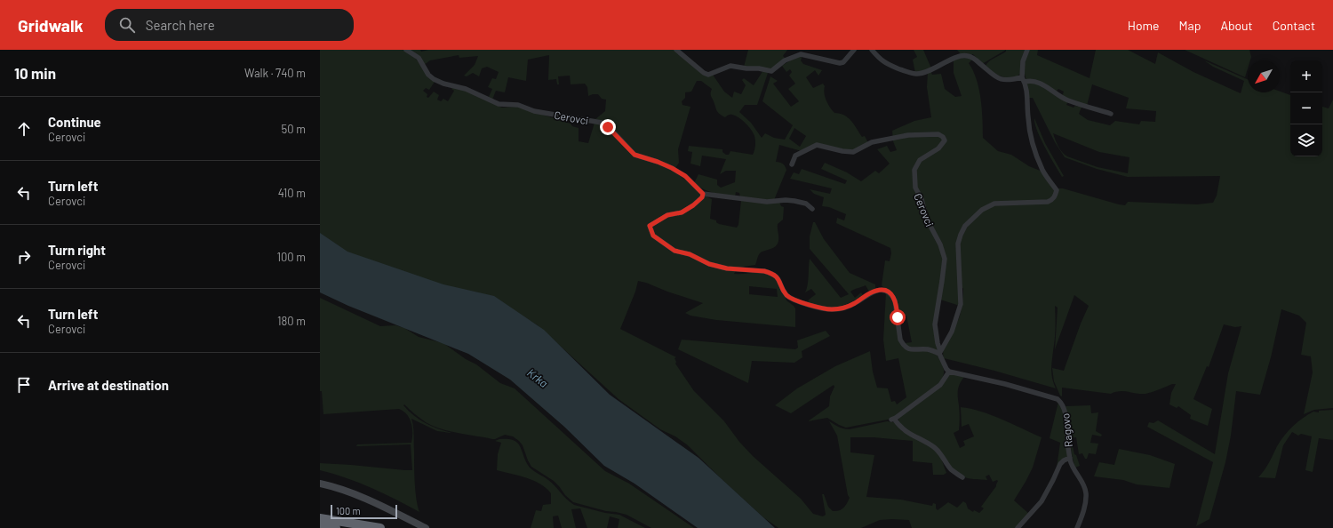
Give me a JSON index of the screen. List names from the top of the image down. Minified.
{"streets":{"street":["Cerovci","Ragovo"]},"water":["Krka"],"scale_bar":"100 m","north":"bottom left","page":{"header":"Gridwalk","search":"Search here","nav":["Home","Map","About","Contact"],"heading":["10 min","Walk · 740 m"],"map_buttons":["+","−"],"list":[["Continue","Cerovci","50 m"],["Turn left","Cerovci","410 m"],["Turn right","Cerovci","100 m"],["Turn left","Cerovci","180 m"],"Arrive at destination"],"scale":"100 m"}}
